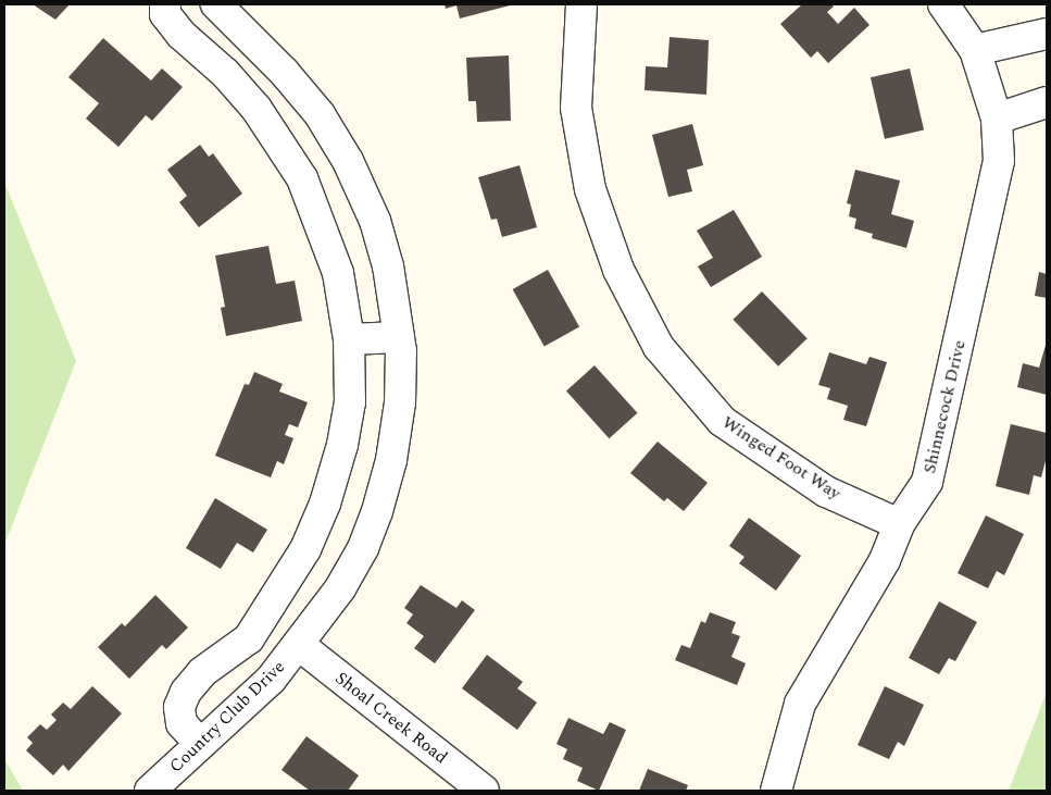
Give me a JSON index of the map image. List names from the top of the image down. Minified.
{"streets":{"street":["Shinnecock Drive","Winged Foot Way","Country Club Drive","Shoal Creek Road"]},"crossings":[["Shinnecock Drive","Winged Foot Way"],["Country Club Drive","Shoal Creek Road"]]}
